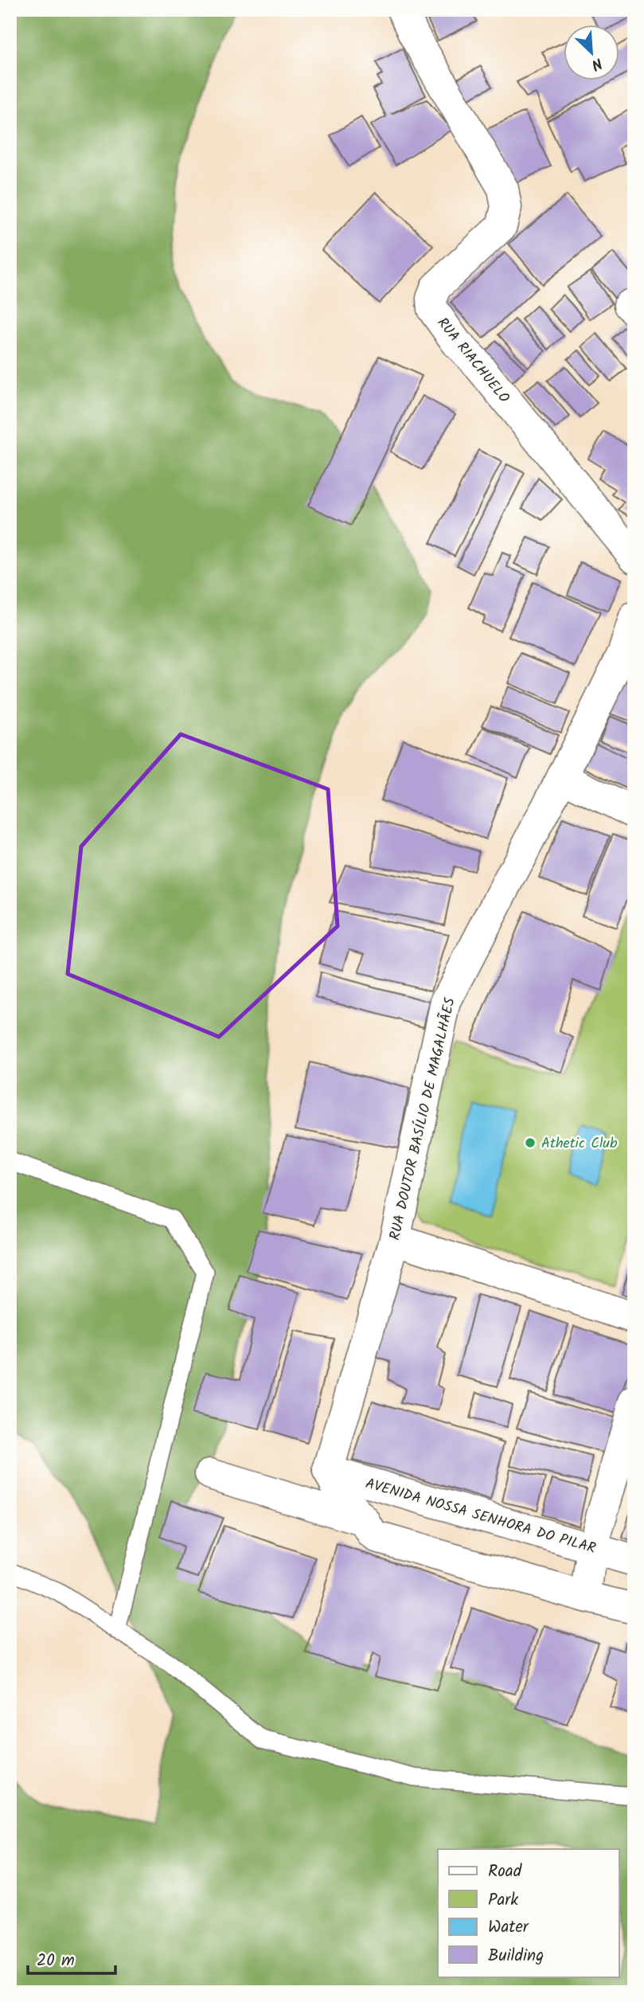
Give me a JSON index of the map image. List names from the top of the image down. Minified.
{"streets":{"street":["RUA RIACHUELO","RUA DOUTOR BASÍLIO DE MAGALHÃES","AVENIDA NOSSA SENHORA DO PILAR"]},"crossings":[["RUA DOUTOR BASÍLIO DE MAGALHÃES","AVENIDA NOSSA SENHORA DO PILAR"]],"places":["Athetic Club"],"legend":["Road","Park","Water","Building"],"scale_bar":"20 m","north":"bottom right"}
